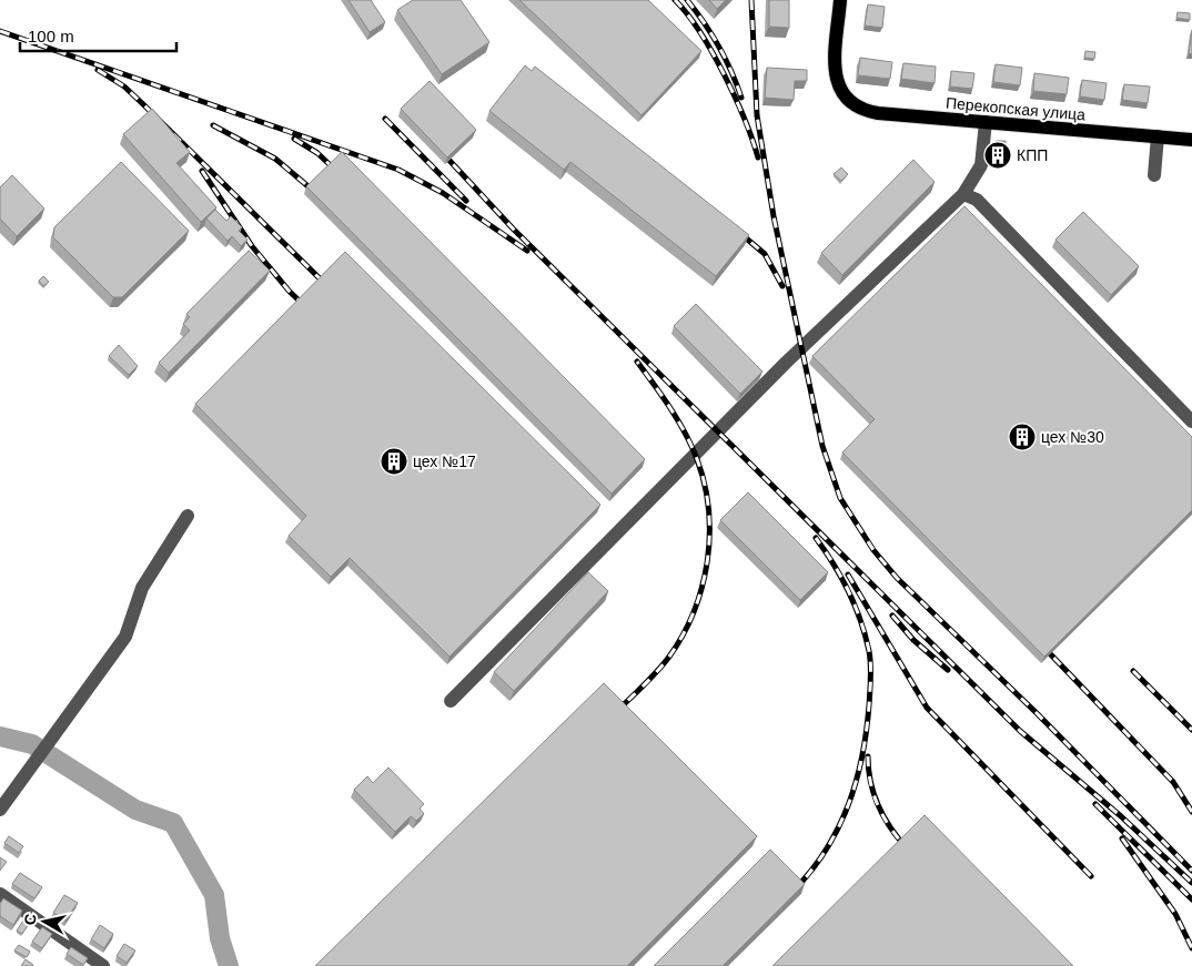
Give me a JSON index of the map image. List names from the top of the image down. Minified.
{"streets":{"main road":["Перекопская улица"]},"places":{"building":["КПП","цех №30","цех №17"]},"scale_bar":"100 m","north":"left"}
